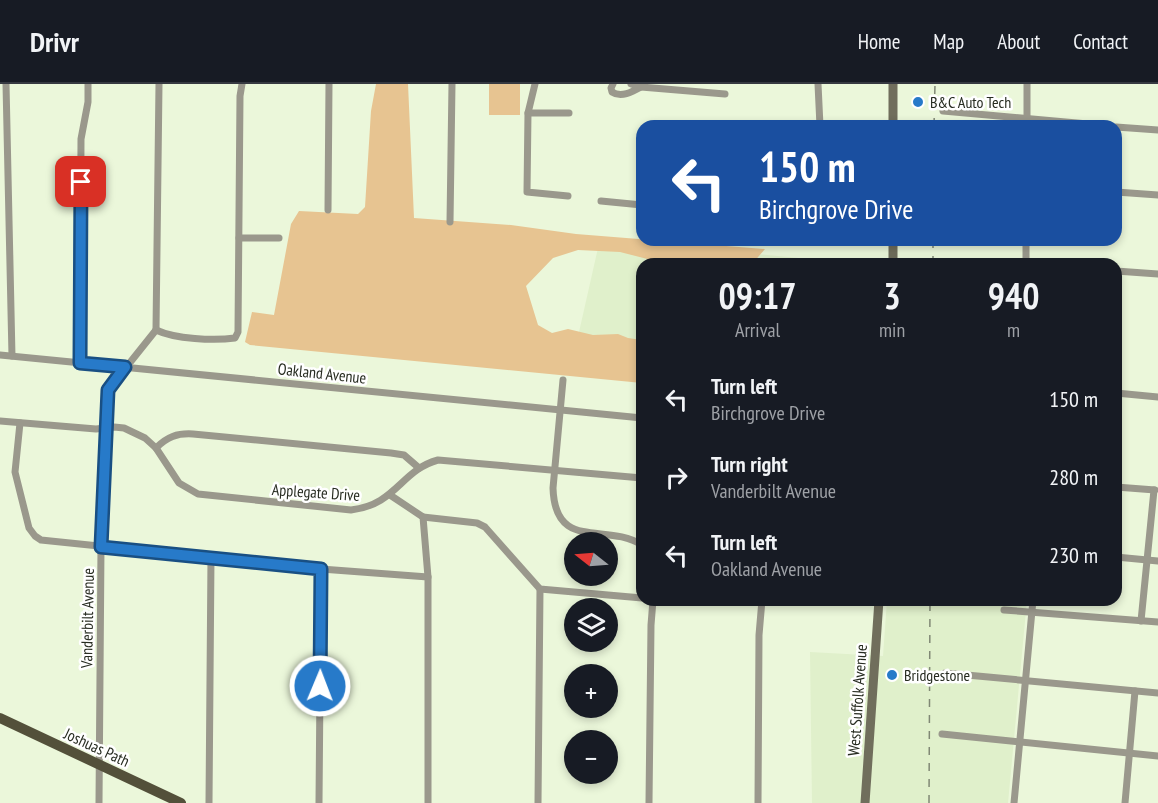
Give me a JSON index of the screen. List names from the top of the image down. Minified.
{"streets":{"main road":["West Suffolk Avenue","Joshuas Path"],"street":["Oakland Avenue","Applegate Drive","Vanderbilt Avenue"]},"crossings":[["Oakland Avenue","Vanderbilt Avenue"],["Applegate Drive","Vanderbilt Avenue"],["Vanderbilt Avenue","Joshuas Path"]],"places":["B&C Auto Tech","Bridgestone"],"north":"left","page":{"header":"Drivr","nav":["Home","Map","About","Contact"],"turn":["150 m","Birchgrove Drive"],"eta":["09:17","Arrival","3","min","940","m"],"list":[{"name":"Turn left","note":"Birchgrove Drive","value":"150 m"},{"name":"Turn right","note":"Vanderbilt Avenue","value":"280 m"},{"name":"Turn left","note":"Oakland Avenue","value":"230 m"}],"map_buttons":["+","−"]}}
